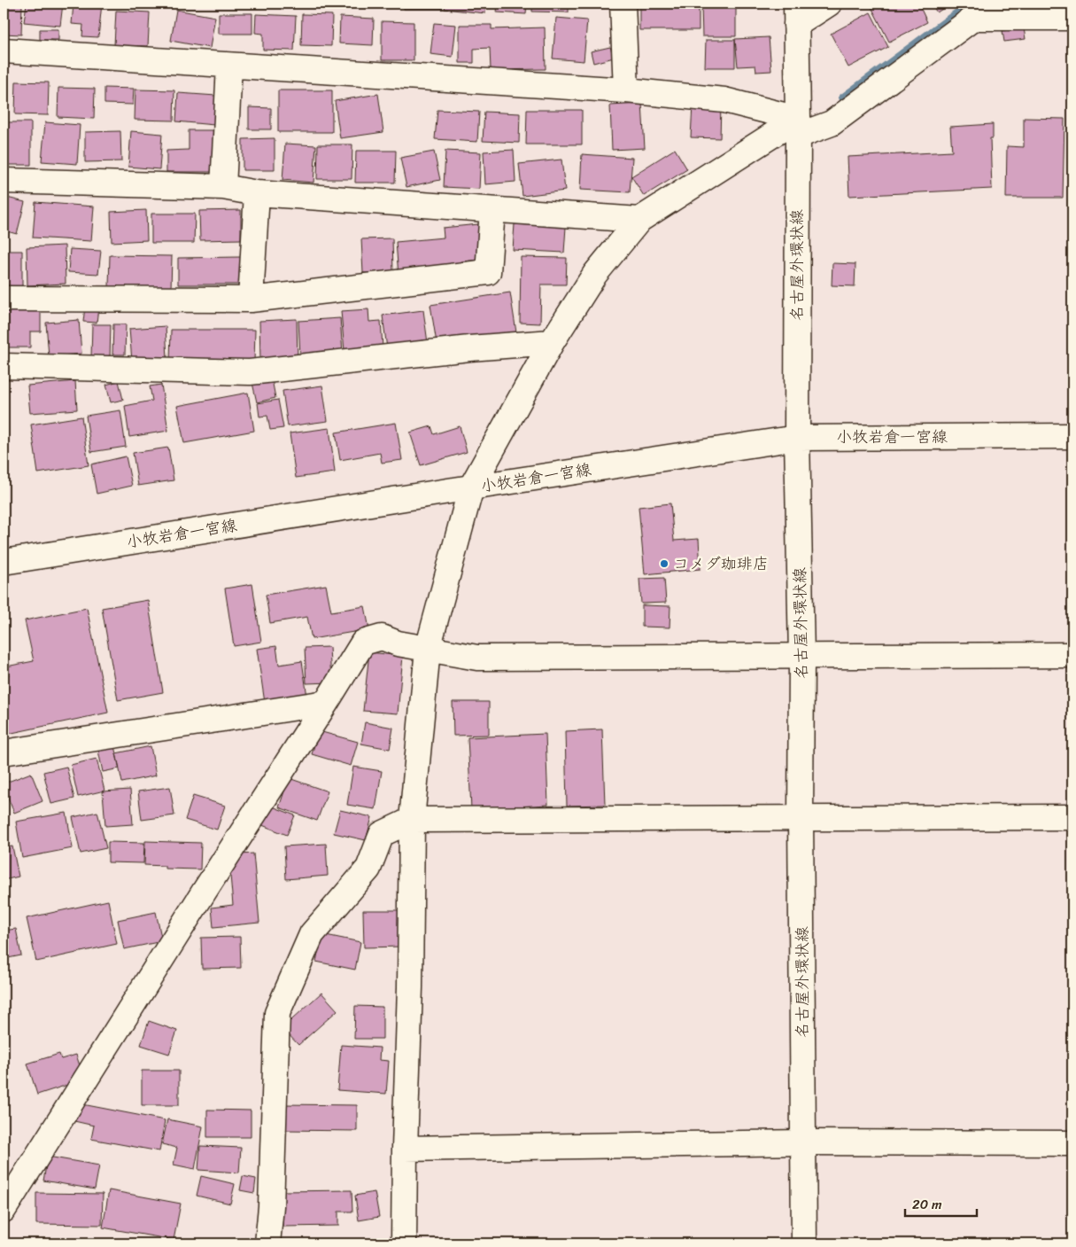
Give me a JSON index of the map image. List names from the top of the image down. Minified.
{"streets":{"street":["名古屋外環状線","小牧岩倉一宮線"]},"crossings":[["名古屋外環状線","小牧岩倉一宮線"]],"places":["コメダ珈琲店"],"scale_bar":"20 m"}
